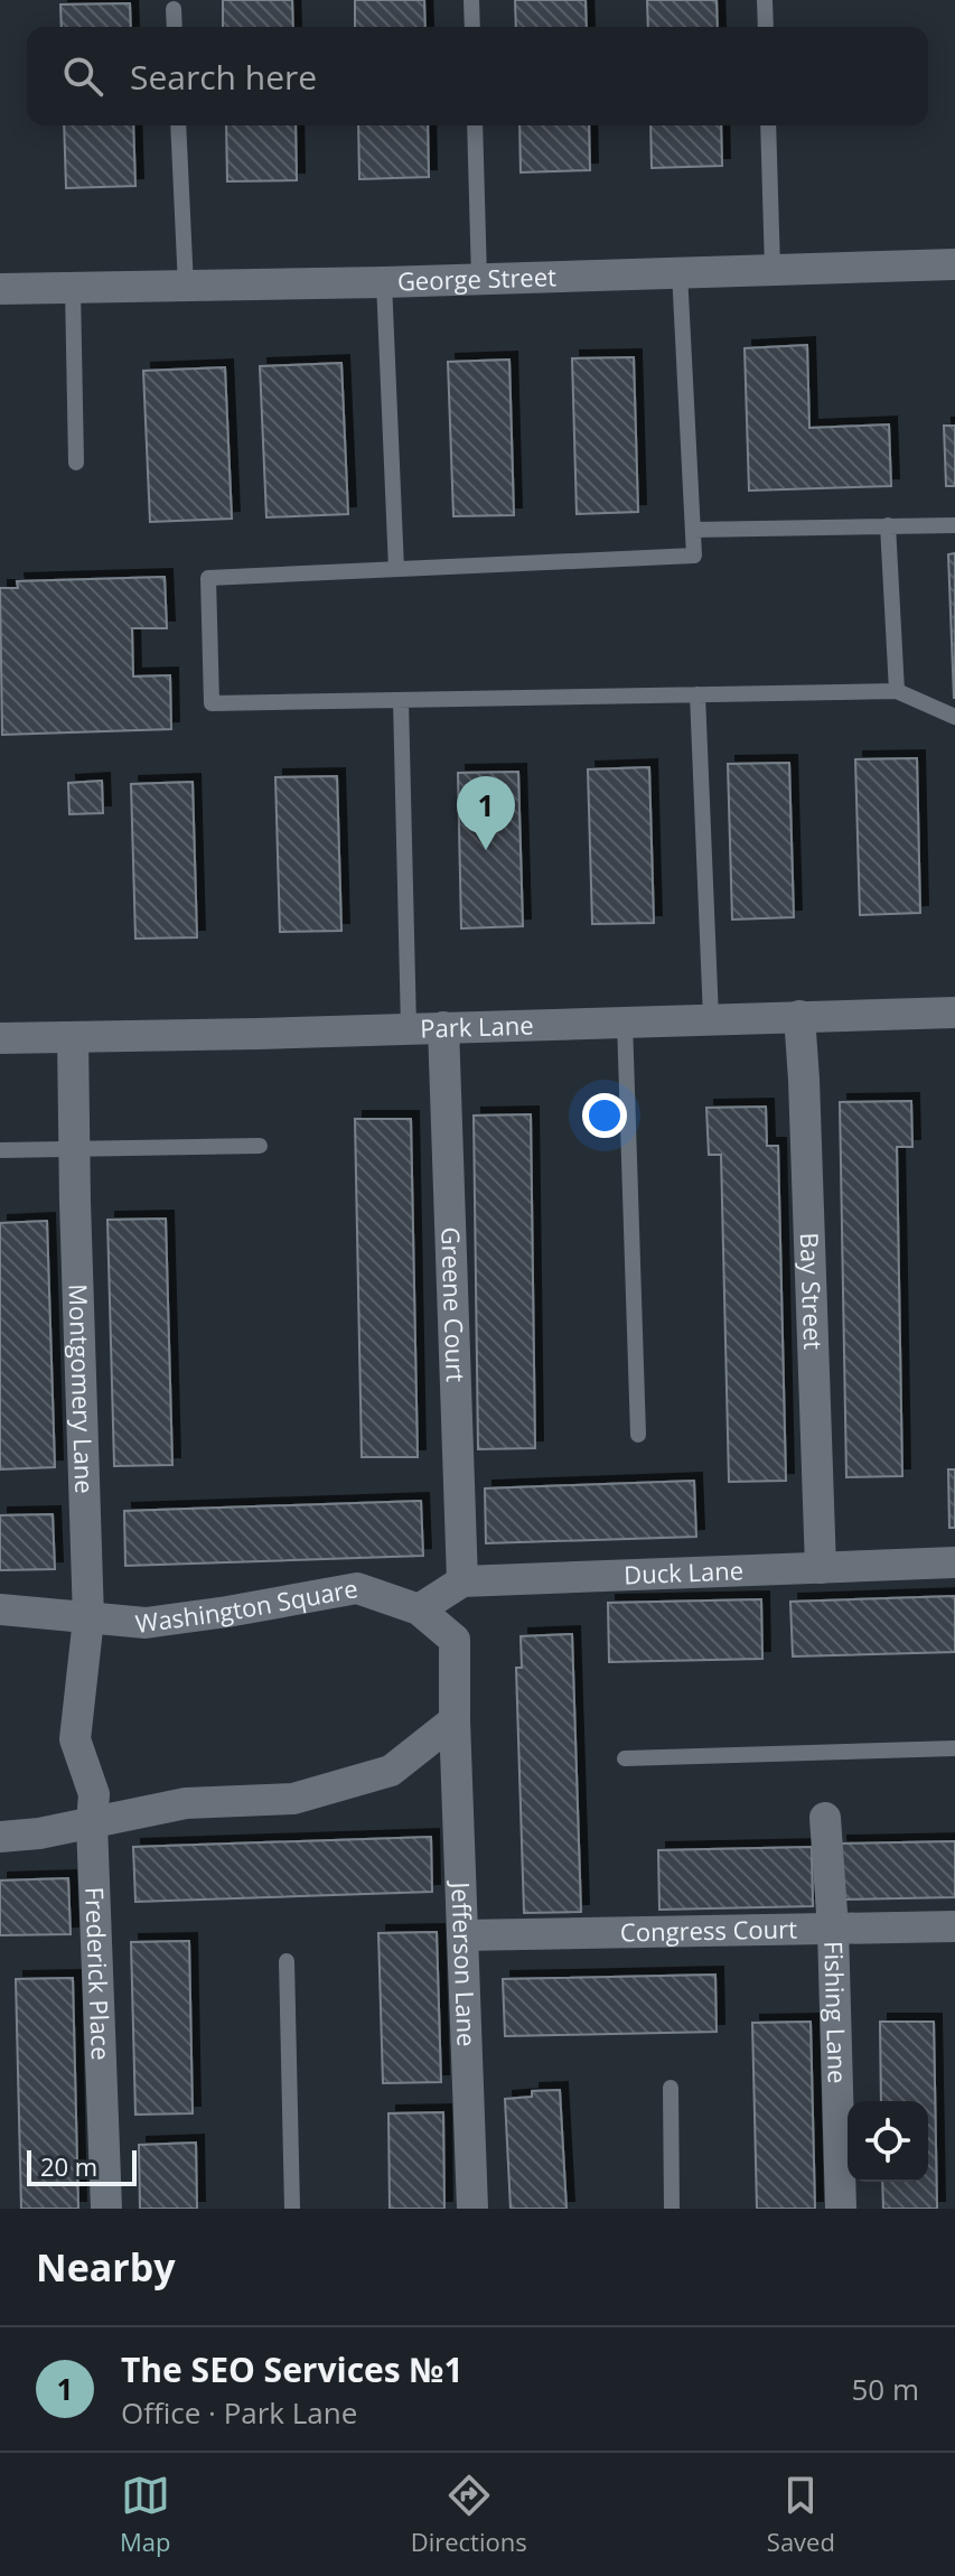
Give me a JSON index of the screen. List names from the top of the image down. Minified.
{"streets":{"street":["George Street","Park Lane","Bay Street","Greene Court","Montgomery Lane","Duck Lane","Washington Square","Congress Court","Jefferson Lane","Frederick Place","Fishing Lane"]},"crossings":[["Park Lane","Bay Street"],["Park Lane","Greene Court"],["Park Lane","Montgomery Lane"],["Bay Street","Duck Lane"],["Greene Court","Duck Lane"],["Montgomery Lane","Washington Square"],["Montgomery Lane","Frederick Place"],["Washington Square","Jefferson Lane"],["Congress Court","Jefferson Lane"],["Congress Court","Fishing Lane"]],"scale_bar":"20 m","page":{"search":"Search here","pins":"1","scale":"20 m","heading":"Nearby","list":[{"mark":"1","name":"The SEO Services №1","note":"Office · Park Lane","value":"50 m"}],"nav":["Map","Directions","Saved"]}}
